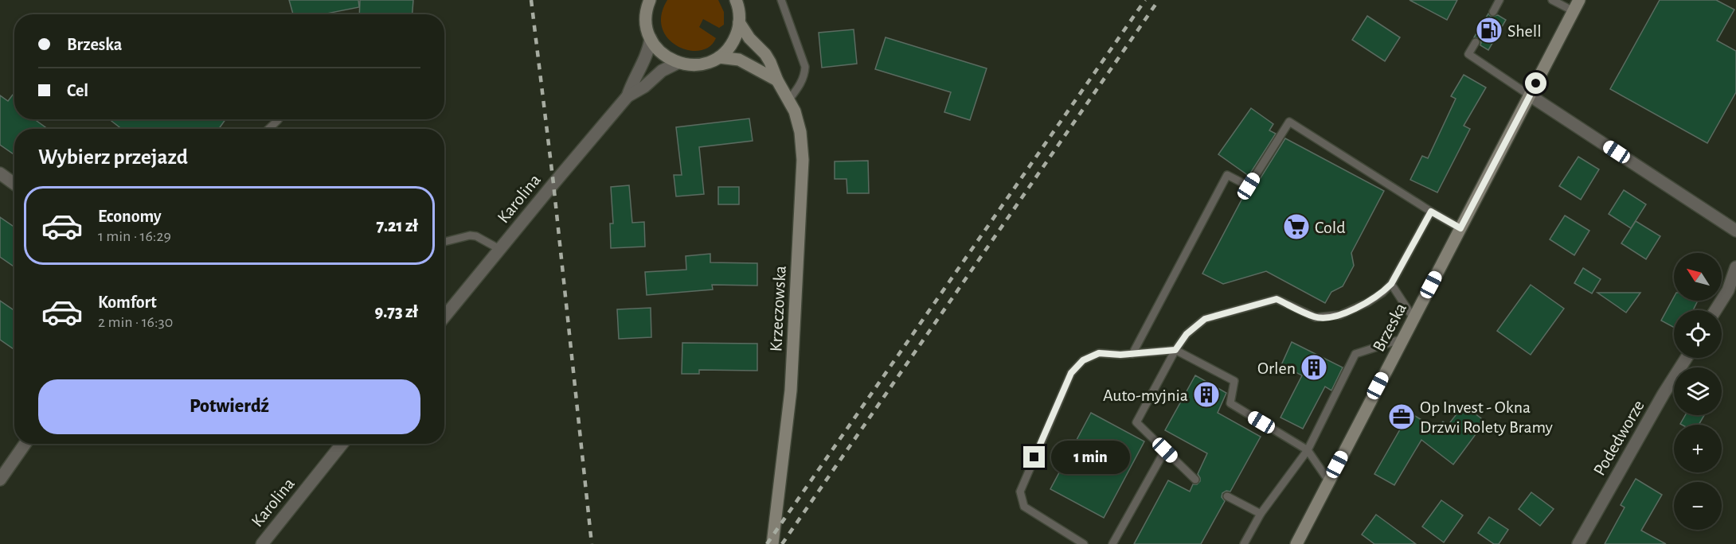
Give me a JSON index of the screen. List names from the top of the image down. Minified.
{"streets":{"main road":["Krzeczowska","Brzeska"],"street":["Karolina","Podedworze"]},"places":{"fuel station":["Shell"],"supermarket":["Cold"],"building":["Orlen","Auto-myjnia"],"office":["Op Invest - Okna Drzwi Rolety Bramy"]},"north":"top left","page":{"banner":["Brzeska","Cel"],"heading":"Wybierz przejazd","list":[{"name":"Economy","note":"1 min · 16:29","value":"7.21 zł"},{"name":"Komfort","note":"2 min · 16:30","value":"9.73 zł"}],"map_buttons":["+","−"],"buttons":"Potwierdź","bubble":"1 min"}}
